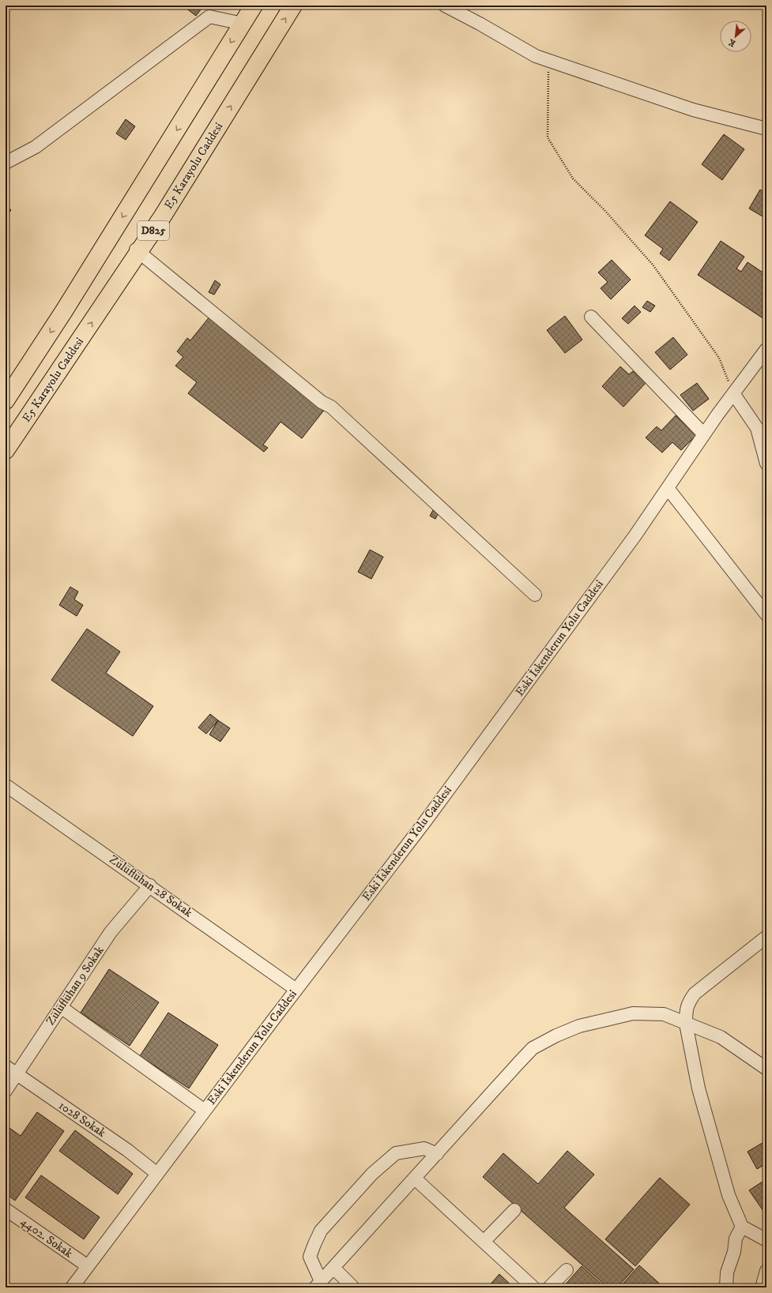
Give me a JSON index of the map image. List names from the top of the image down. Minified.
{"streets":{"highway":["E5 Karayolu Caddesi","D825"],"street":["Eski İskenderun Yolu Caddesi","Zülüflühan 28 Sokak","Zülüflühan 9 Sokak","1028 Sokak","4402. Sokak"]},"crossings":[["Eski İskenderun Yolu Caddesi","Zülüflühan 28 Sokak"],["Eski İskenderun Yolu Caddesi","1028 Sokak"],["Eski İskenderun Yolu Caddesi","4402. Sokak"],["Zülüflühan 28 Sokak","Zülüflühan 9 Sokak"],["Zülüflühan 9 Sokak","1028 Sokak"]],"north":"bottom left"}
